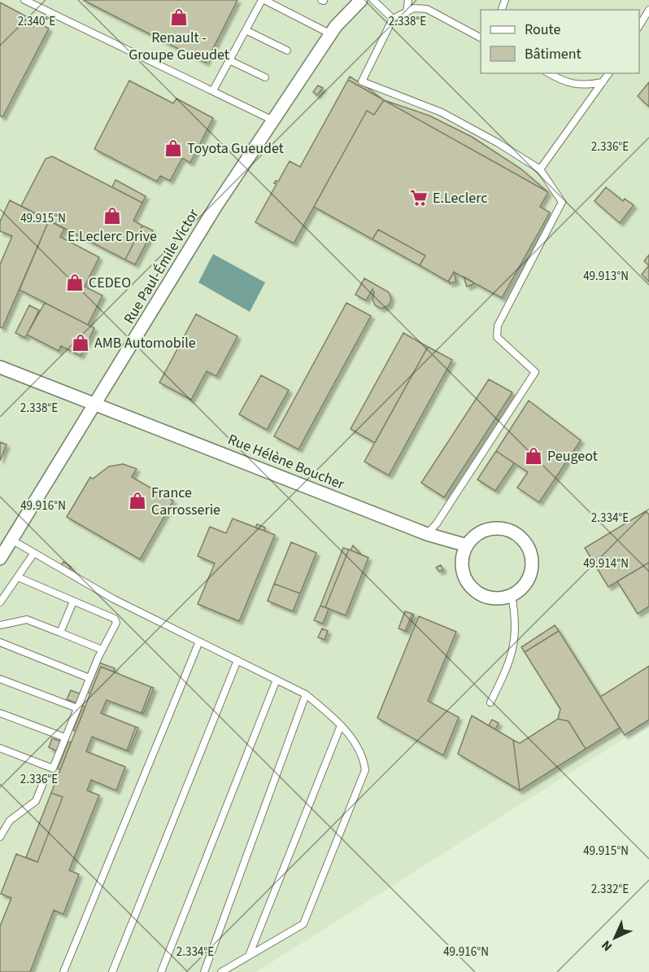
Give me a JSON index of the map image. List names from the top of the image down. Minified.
{"streets":{"street":["Rue Paul-Émile Victor","Rue Hélène Boucher"]},"crossings":[["Rue Paul-Émile Victor","Rue Hélène Boucher"]],"places":{"shop":["Renault - Groupe Gueudet","Toyota Gueudet","E.Leclerc Drive","CEDEO","AMB Automobile","Peugeot","France Carrosserie"],"supermarket":["E.Leclerc"]},"legend":["Route","Bâtiment"],"north":"bottom left","coordinates":["2.340°E","2.338°E","2.336°E","49.915°N","49.913°N","49.916°N","2.334°E","49.914°N","2.332°E"]}
